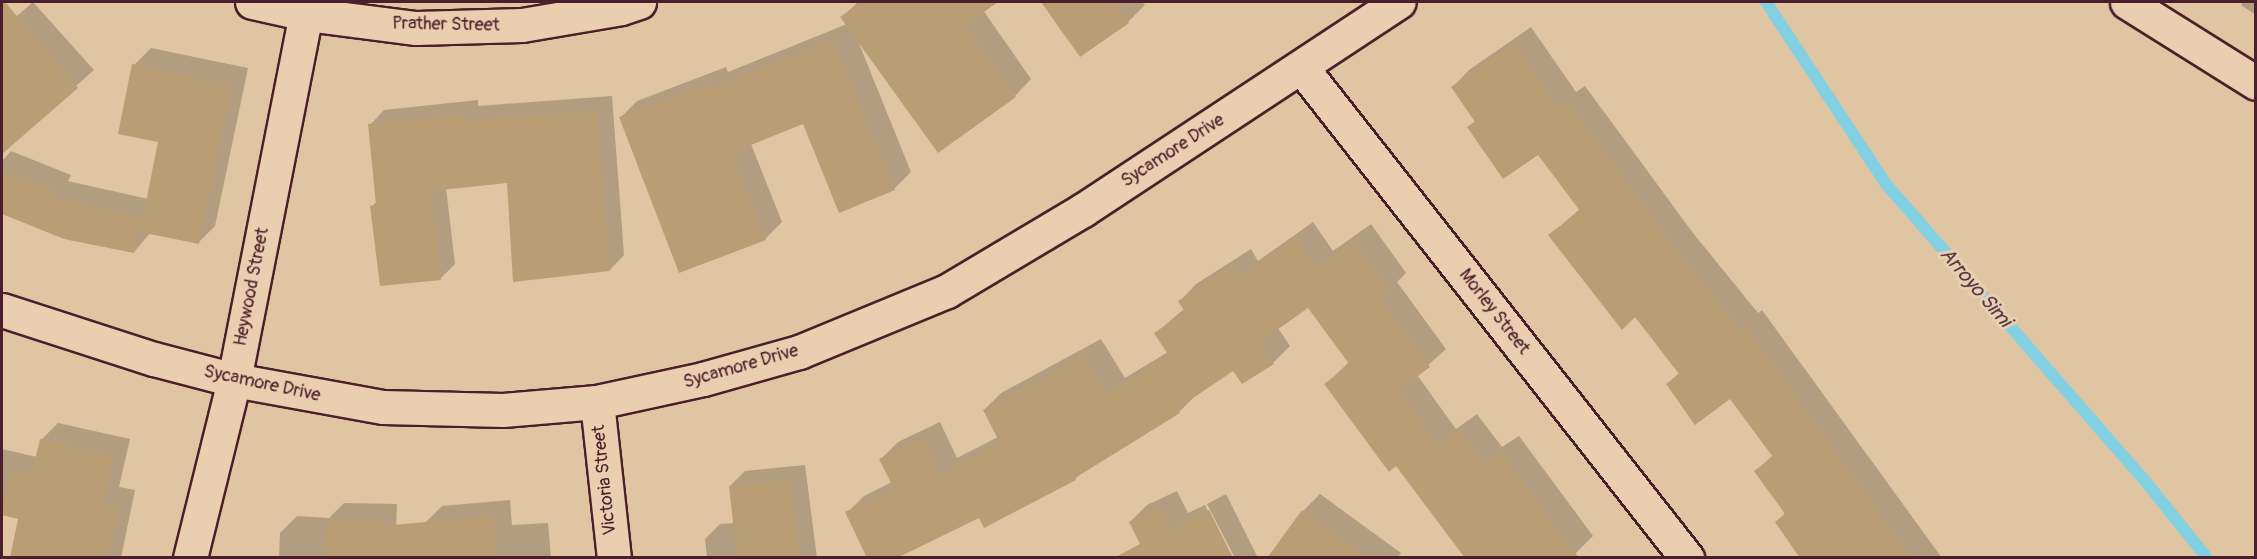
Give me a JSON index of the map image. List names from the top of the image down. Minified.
{"streets":{"street":["Prather Street","Sycamore Drive","Heywood Street","Morley Street","Victoria Street"]},"crossings":[["Prather Street","Heywood Street"],["Sycamore Drive","Heywood Street"],["Sycamore Drive","Morley Street"],["Sycamore Drive","Victoria Street"]],"water":["Arroyo Simi"]}
